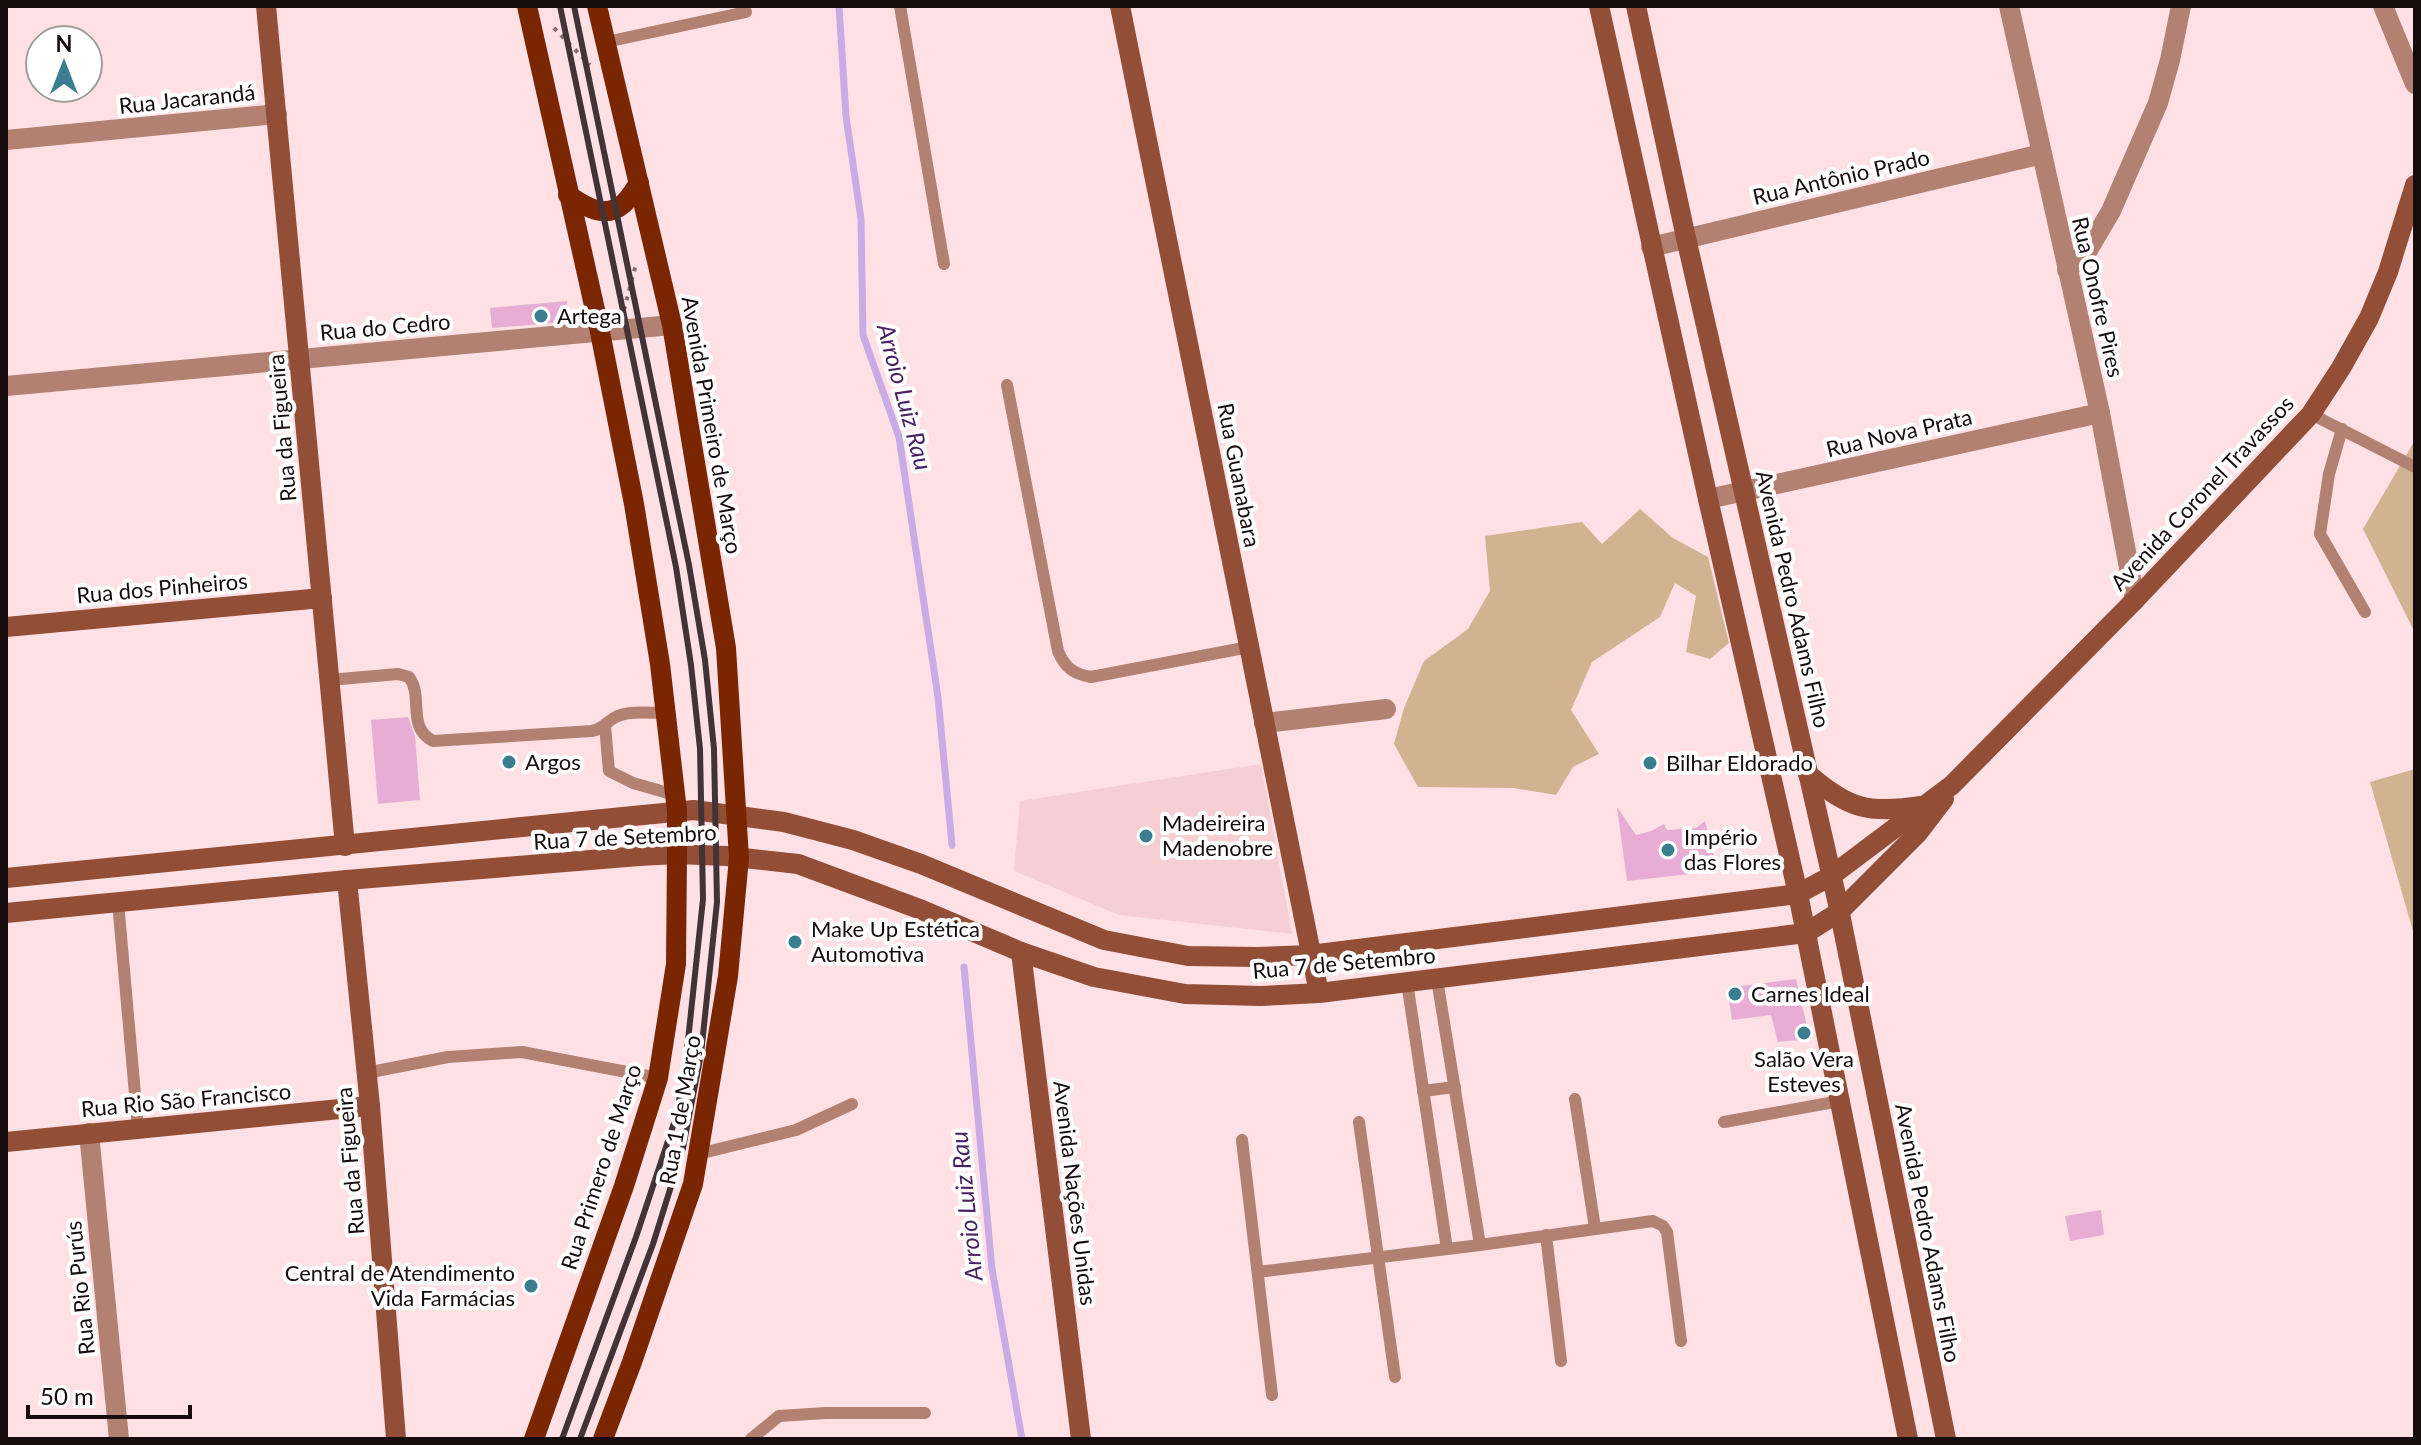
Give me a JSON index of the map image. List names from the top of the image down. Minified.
{"streets":{"main road":["Avenida Primeiro de Março","Rua da Figueira","Rua Guanabara","Avenida Coronel Travassos","Rua dos Pinheiros","Avenida Pedro Adams Filho","Rua 7 de Setembro","Rua Rio São Francisco","Rua 1 de Março","Rua Primero de Março","Avenida Nações Unidas"],"street":["Rua Jacarandá","Rua Antônio Prado","Rua Onofre Pires","Rua do Cedro","Rua Nova Prata","Rua Rio Purús"]},"crossings":[["Rua Jacarandá","Rua da Figueira"],["Rua Antônio Prado","Rua Onofre Pires"],["Rua Antônio Prado","Avenida Pedro Adams Filho"],["Rua Onofre Pires","Rua Nova Prata"],["Rua Onofre Pires","Avenida Coronel Travassos"],["Rua do Cedro","Avenida Primeiro de Março"],["Rua do Cedro","Rua da Figueira"],["Avenida Primeiro de Março","Rua 7 de Setembro"],["Avenida Primeiro de Março","Rua 1 de Março"],["Rua da Figueira","Rua dos Pinheiros"],["Rua da Figueira","Rua 7 de Setembro"],["Rua da Figueira","Rua Rio São Francisco"],["Rua Nova Prata","Avenida Pedro Adams Filho"],["Rua Guanabara","Rua 7 de Setembro"],["Avenida Coronel Travassos","Avenida Pedro Adams Filho"],["Avenida Coronel Travassos","Rua 7 de Setembro"],["Avenida Pedro Adams Filho","Rua 7 de Setembro"],["Rua 7 de Setembro","Rua 1 de Março"],["Rua 7 de Setembro","Rua Primero de Março"],["Rua 7 de Setembro","Avenida Nações Unidas"],["Rua Rio São Francisco","Rua Rio Purús"]],"water":["Arroio Luiz Rau"],"places":["Artega","Argos","Bilhar Eldorado","Madeireira Madenobre","Império das Flores","Make Up Estética Automotiva","Carnes Ideal","Salão Vera Esteves","Central de Atendimento Vida Farmácias"],"scale_bar":"50 m","north":"top"}
